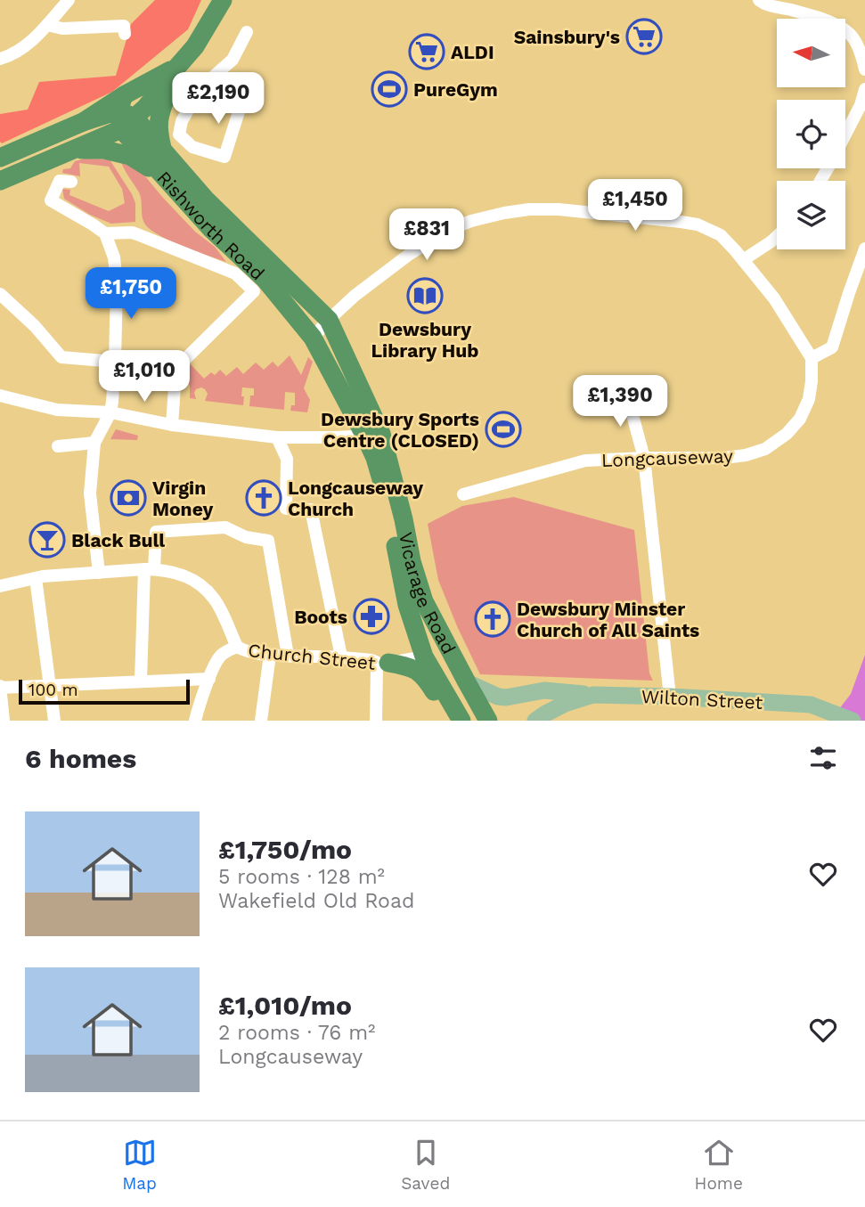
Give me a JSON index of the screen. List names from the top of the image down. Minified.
{"streets":{"highway":["Rishworth Road","Vicarage Road"],"main road":["Wilton Street"],"street":["Longcauseway","Church Street"]},"crossings":[["Rishworth Road","Vicarage Road"],["Vicarage Road","Church Street"],["Vicarage Road","Wilton Street"]],"places":{"supermarket":["Sainsbury's","ALDI"],"sports":["PureGym","Dewsbury Sports Centre (CLOSED)"],"library":["Dewsbury Library Hub"],"bank":["Virgin Money"],"church":["Longcauseway Church","Dewsbury Minster Church of All Saints"],"bar":["Black Bull"],"pharmacy":["Boots"]},"scale_bar":"100 m","north":"left","page":{"price":["£2,190","£1,450","£831","£1,750","£1,010","£1,390"],"scale":"100 m","heading":"6 homes","list":[{"name":"£1,750/mo","note":"5 rooms · 128 m² · Wakefield Old Road"},{"name":"£1,010/mo","note":"2 rooms · 76 m² · Longcauseway"}],"tabs":["Map","Saved","Home"]}}
